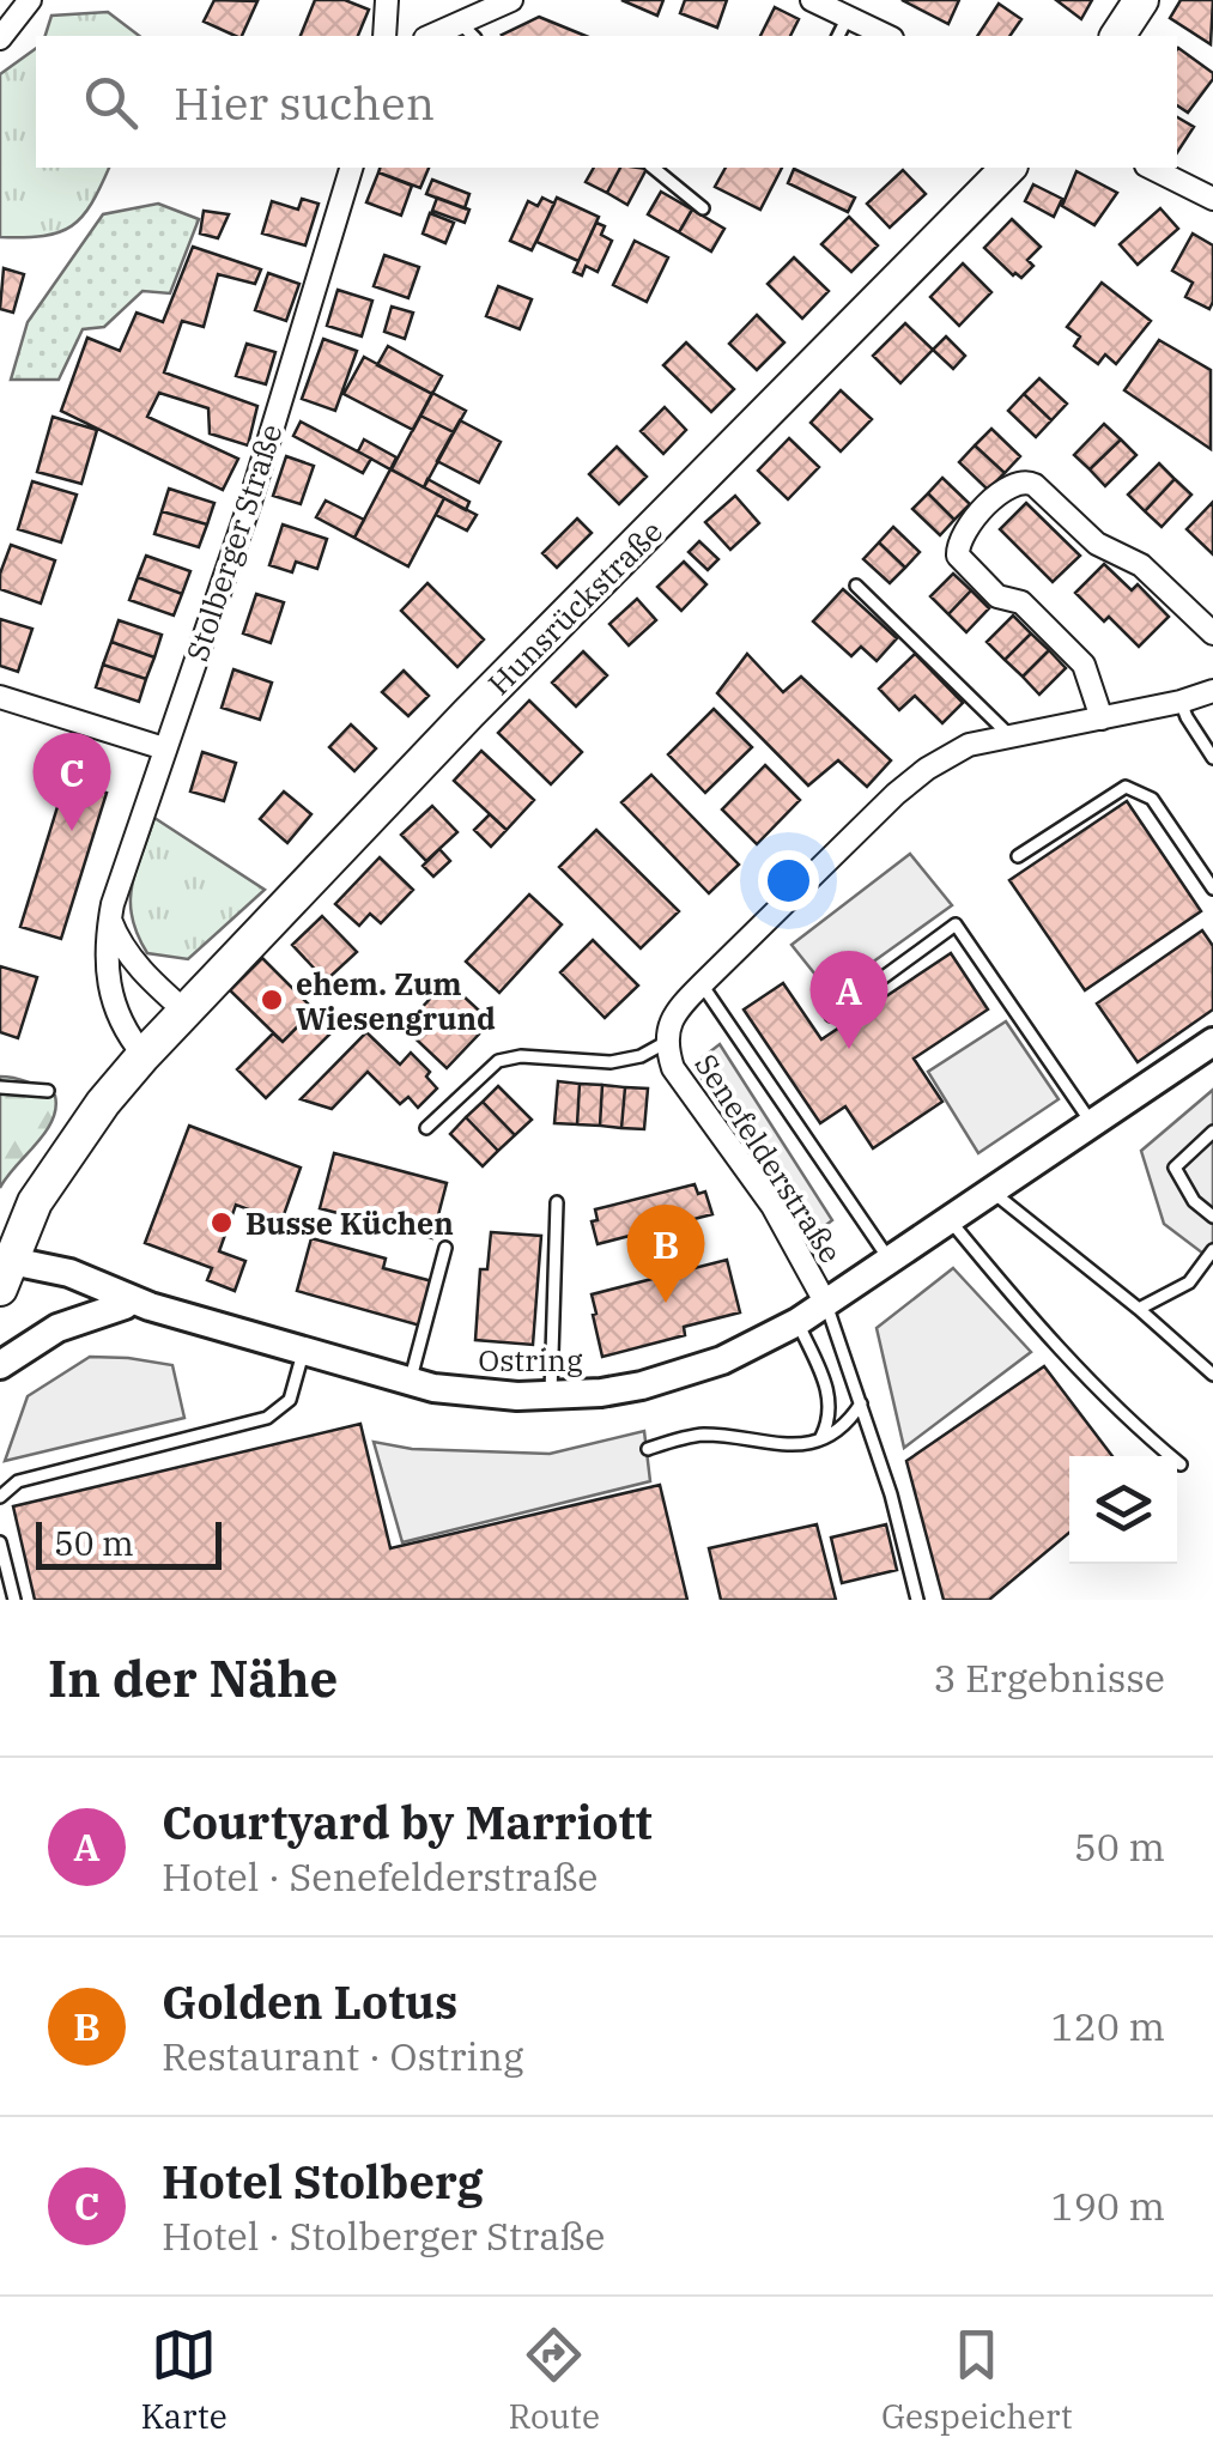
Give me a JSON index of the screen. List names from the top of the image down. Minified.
{"streets":{"main road":["Hunsrückstraße"],"street":["Stolberger Straße","Senefelderstraße","Ostring"]},"crossings":[["Stolberger Straße","Hunsrückstraße"],["Senefelderstraße","Ostring"]],"places":["ehem. Zum Wiesengrund","Busse Küchen"],"scale_bar":"50 m","page":{"search":"Hier suchen","pins":["C","A","B"],"scale":"50 m","heading":["In der Nähe","3 Ergebnisse"],"list":[{"mark":"A","name":"Courtyard by Marriott","note":"Hotel · Senefelderstraße","value":"50 m"},{"mark":"B","name":"Golden Lotus","note":"Restaurant · Ostring","value":"120 m"},{"mark":"C","name":"Hotel Stolberg","note":"Hotel · Stolberger Straße","value":"190 m"}],"nav":["Karte","Route","Gespeichert"]}}
